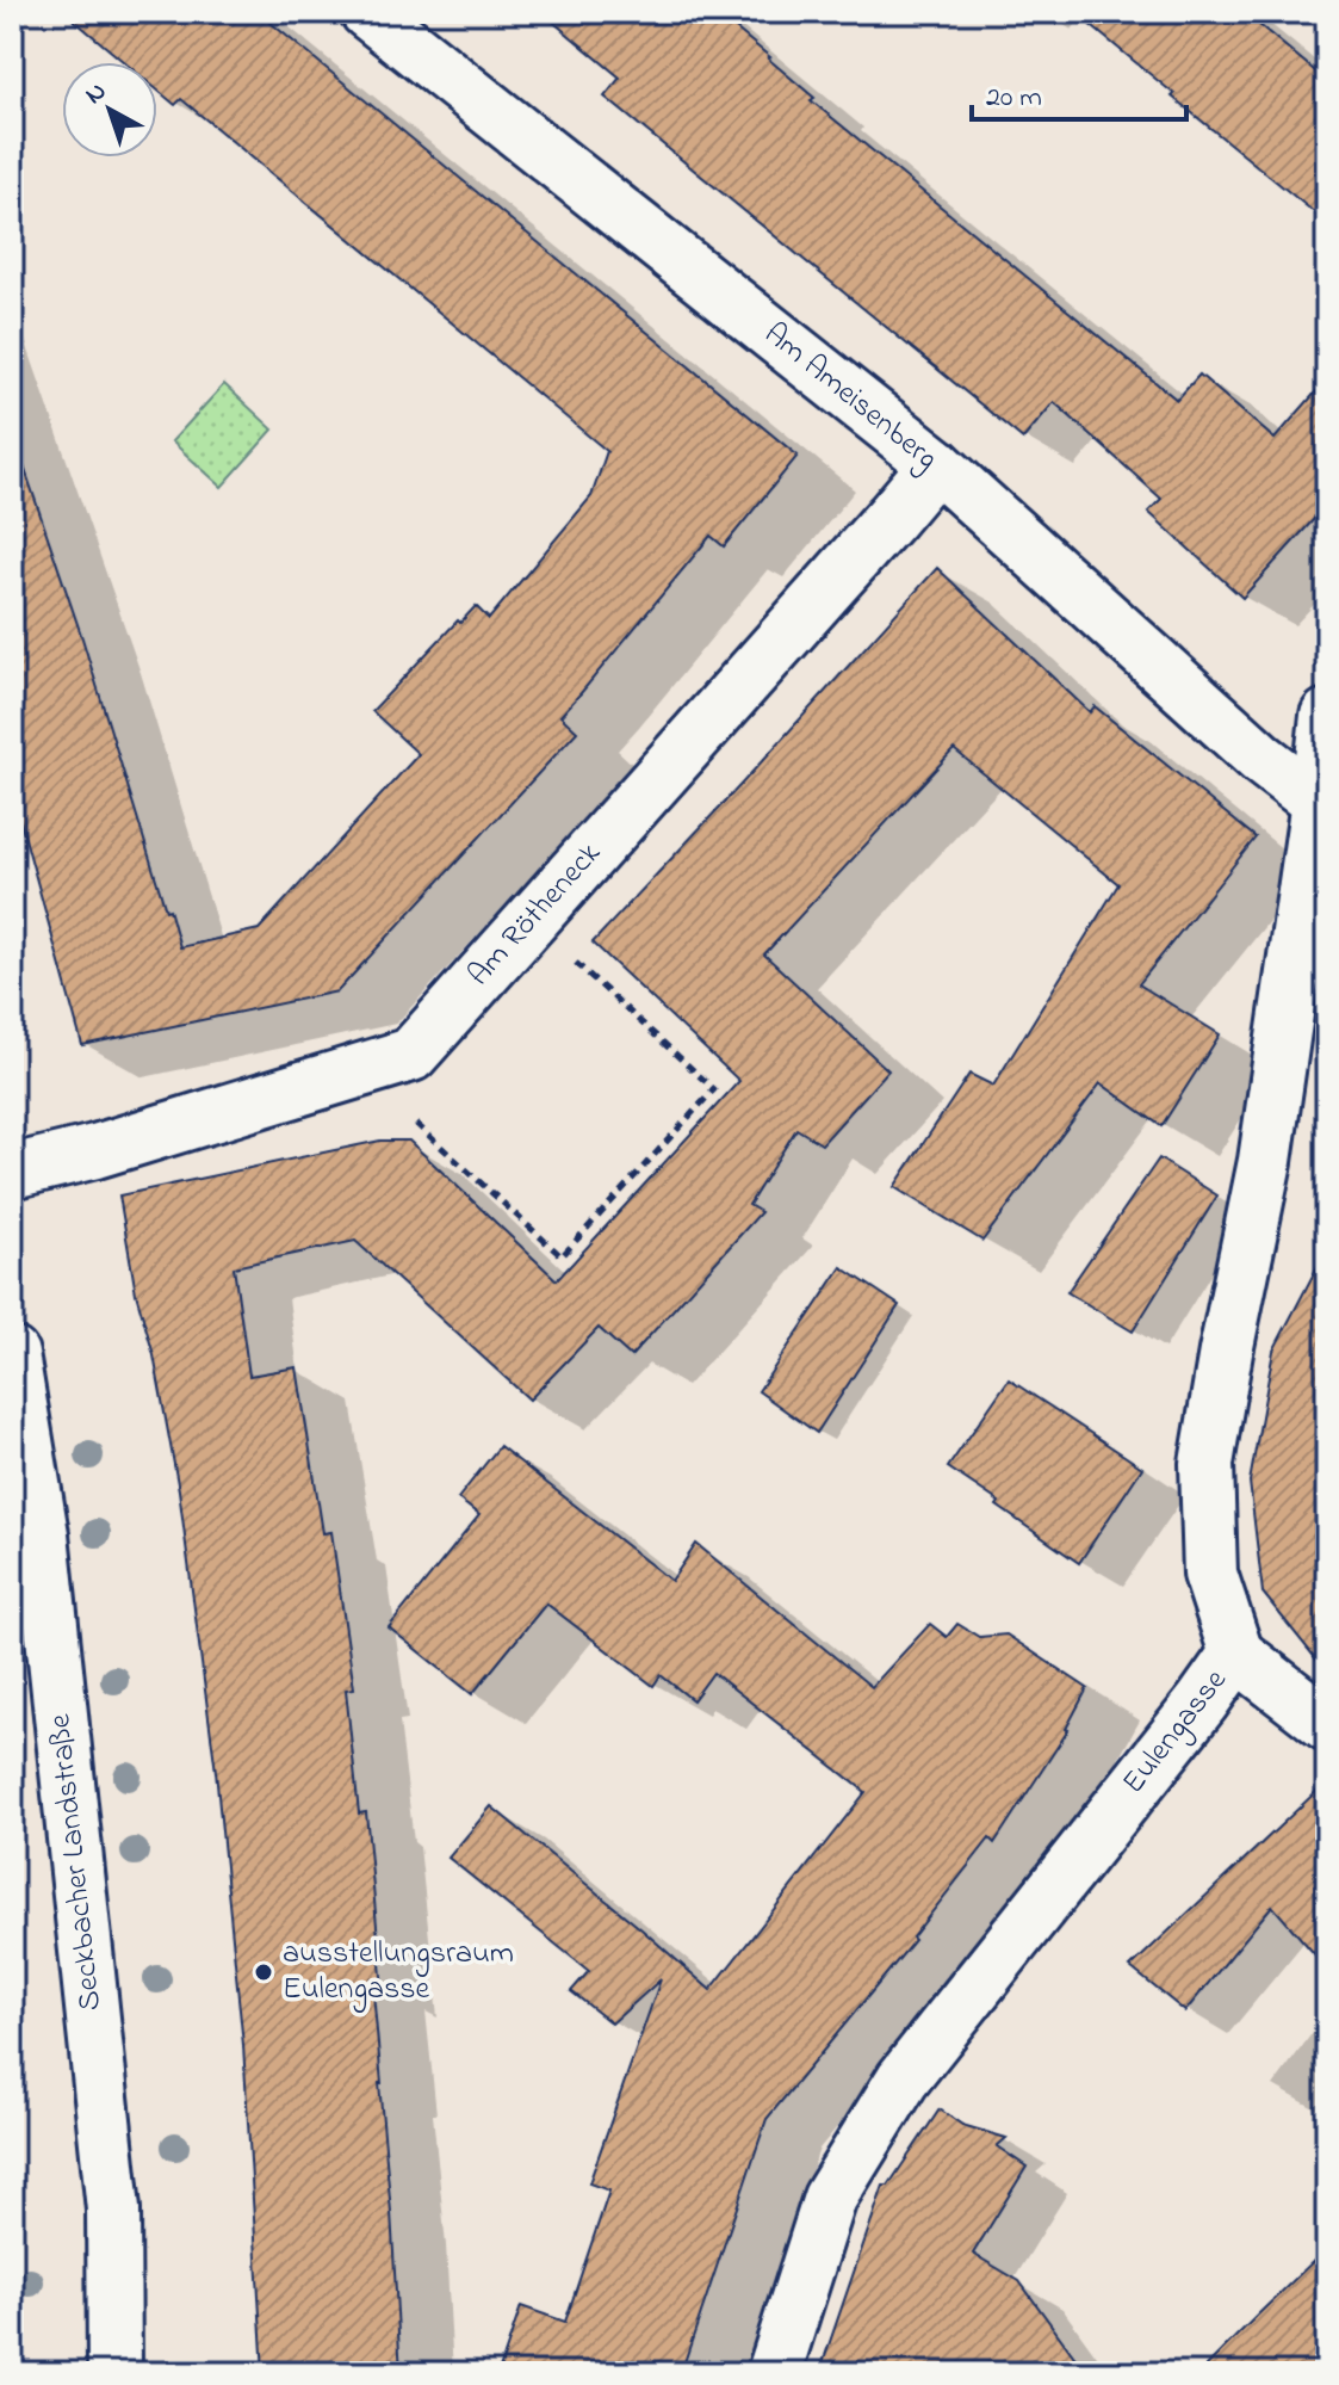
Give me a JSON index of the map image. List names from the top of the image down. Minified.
{"streets":{"street":["Am Ameisenberg","Am Rötheneck","Eulengasse","Seckbacher Landstraße"]},"crossings":[["Am Ameisenberg","Am Rötheneck"],["Am Ameisenberg","Eulengasse"]],"places":["ausstellungsraum Eulengasse"],"scale_bar":"20 m","north":"top left"}
